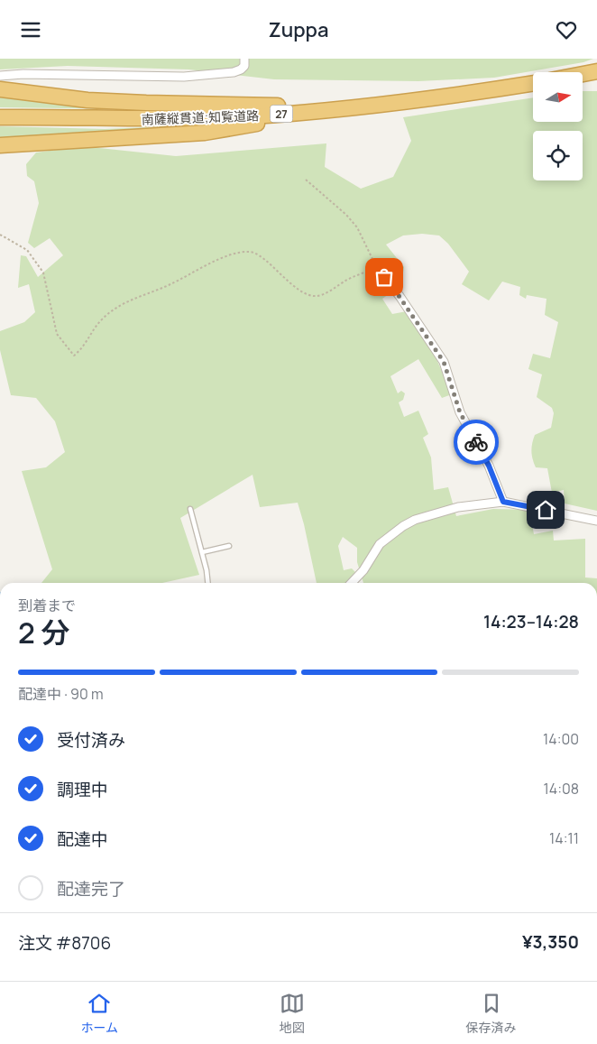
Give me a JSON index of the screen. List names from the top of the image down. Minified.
{"streets":{"highway":["27","南薩縦貫道;知覧道路"]},"north":"right","page":{"header":"Zuppa","heading":["2 分","到着まで","14:23–14:28"],"panel":["注文 #8706","¥3,350"],"bar":"配達中 · 90 m","list":[["受付済み","14:00"],["調理中","14:08"],["配達中","14:11"],"配達完了"],"tabs":["ホーム","地図","保存済み"]}}
